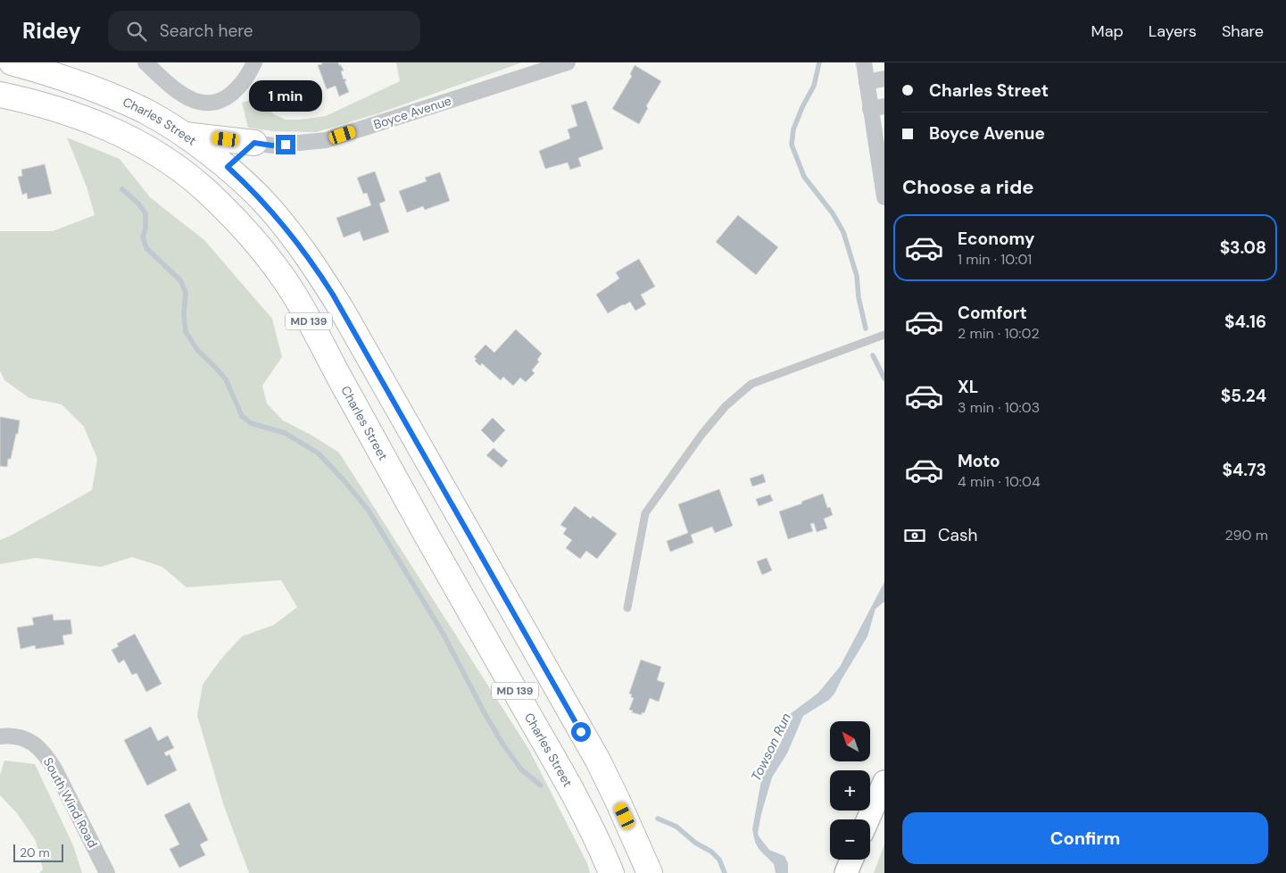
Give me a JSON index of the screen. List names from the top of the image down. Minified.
{"streets":{"main road":["Charles Street","MD 139"],"street":["Boyce Avenue","South Wind Road"]},"water":["Towson Run"],"scale_bar":"20 m","north":"top left","page":{"header":"Ridey","search":"Search here","nav":["Map","Layers","Share"],"banner":["Charles Street","Boyce Avenue"],"bubble":"1 min","heading":"Choose a ride","list":[{"name":"Economy","note":"1 min · 10:01","value":"$3.08"},{"name":"Comfort","note":"2 min · 10:02","value":"$4.16"},{"name":"XL","note":"3 min · 10:03","value":"$5.24"},{"name":"Moto","note":"4 min · 10:04","value":"$4.73"}],"pay":["Cash","290 m"],"map_buttons":["+","−"],"buttons":"Confirm","scale":"20 m"}}
